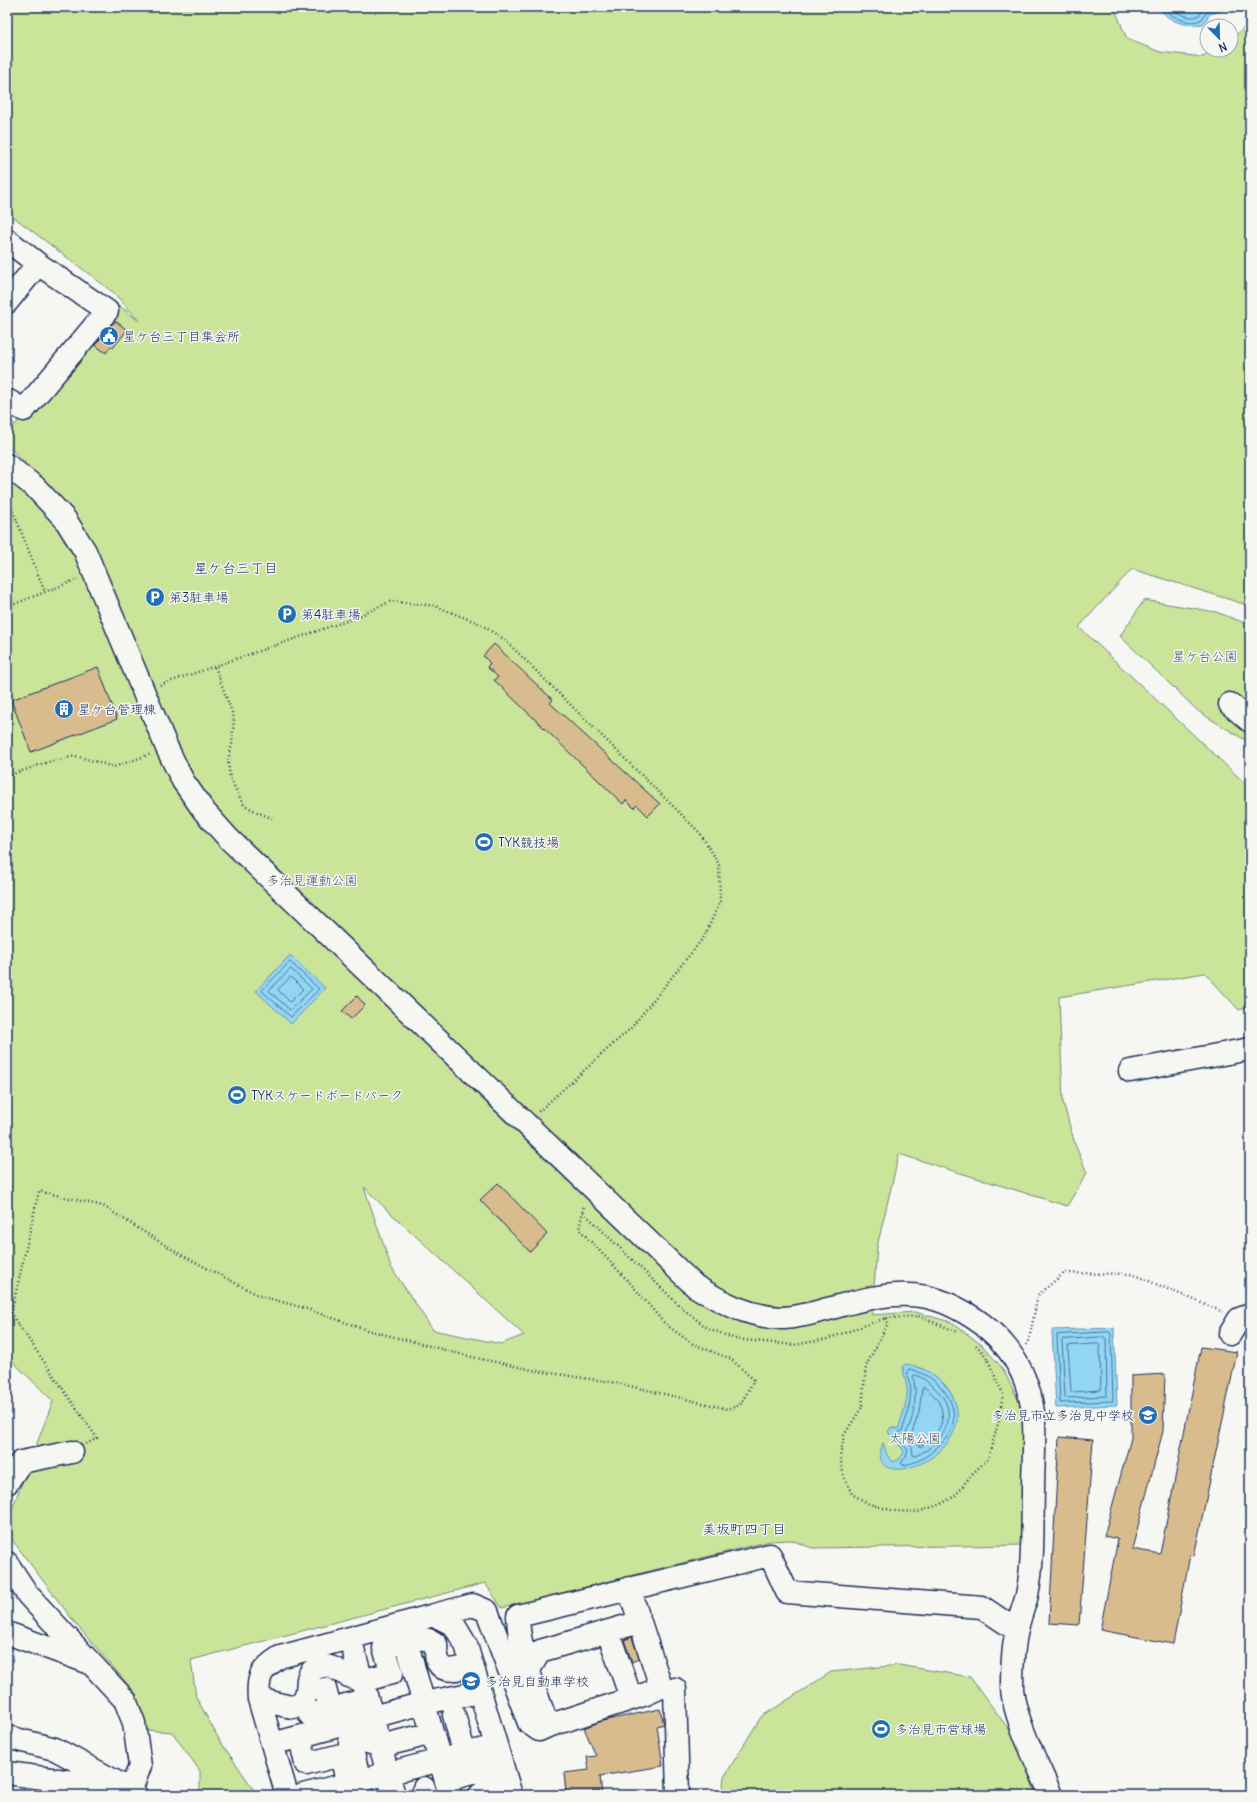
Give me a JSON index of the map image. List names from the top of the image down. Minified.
{"districts":["星ケ台三丁目","美坂町四丁目"],"parks":["星ケ台公園","多治見運動公園","太陽公園"],"places":{"public building":["星ケ台三丁目集会所"],"parking":["第3駐車場","第4駐車場"],"building":["星ケ台管理棟"],"sports":["TYK競技場","TYKスケードボードパーク","多治見市営球場"],"school or university":["多治見市立多治見中学校","多治見自動車学校"]},"north":"bottom right"}
